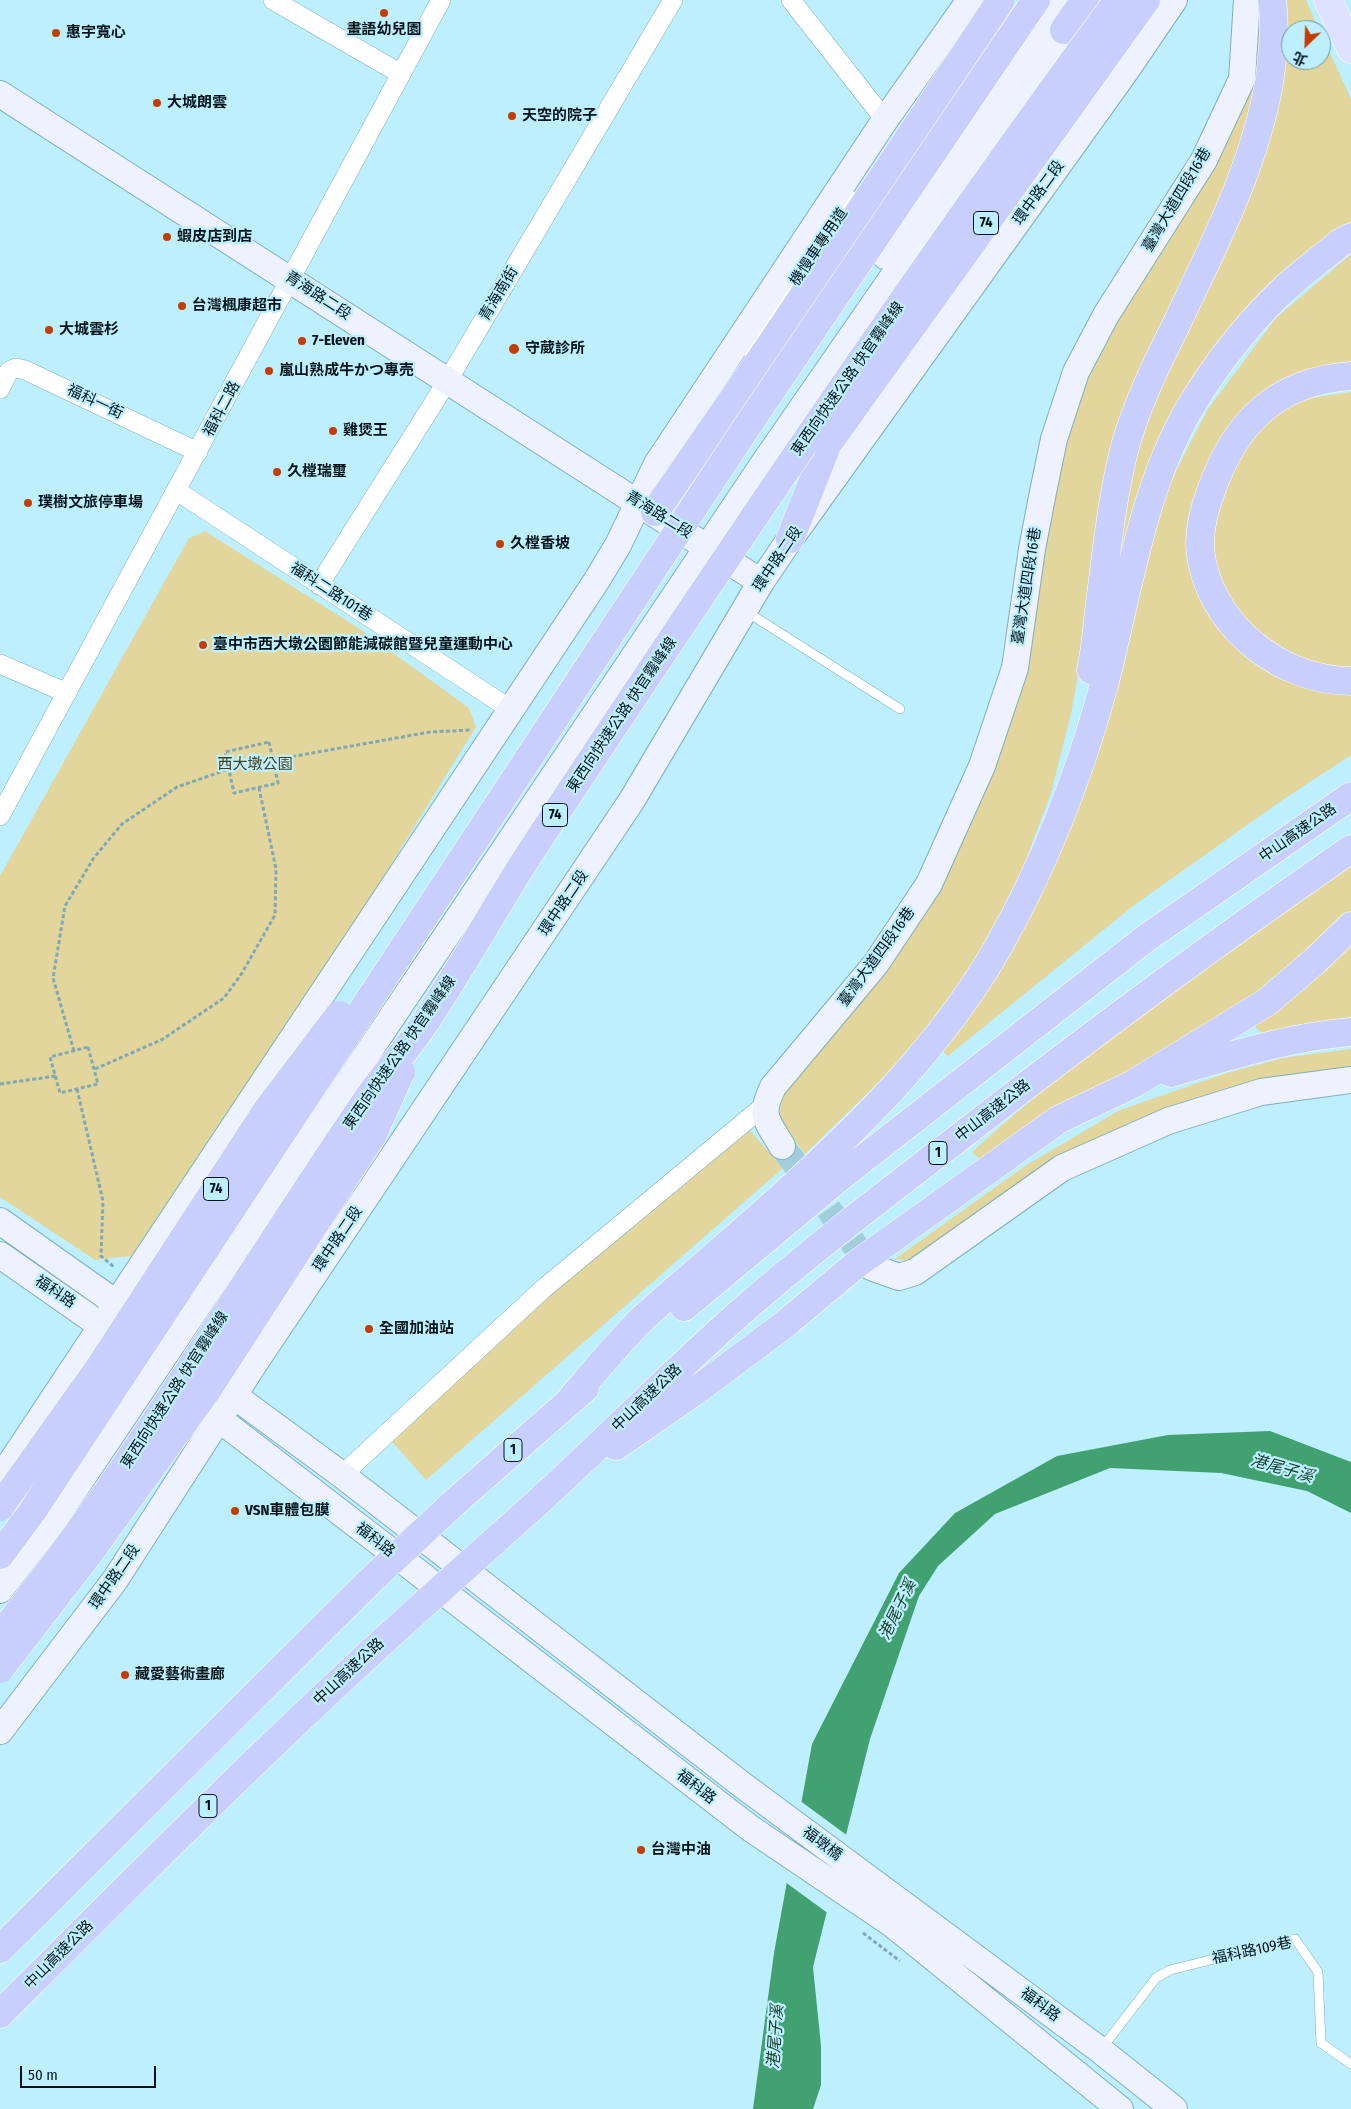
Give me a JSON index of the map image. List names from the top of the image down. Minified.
{"streets":{"highway":["74","東西向快速公路 快官霧峰線","中山高速公路","1"],"street":["環中路二段","臺灣大道四段16巷","青海南街","青海路二段","福科一街","福科二路","福科二路101巷","福科路","福墩橋"],"lane":["機慢車專用道","福科路109巷"]},"crossings":[["環中路二段","74"],["環中路二段","青海路二段"],["環中路二段","福科路"],["74","東西向快速公路 快官霧峰線"],["青海南街","青海路二段"],["青海南街","福科二路101巷"],["青海路二段","福科二路"],["福科一街","福科二路"],["福科二路","福科二路101巷"],["福科路","福墩橋"],["福科路","福科路109巷"]],"water":["港尾子溪"],"parks":["西大墩公園"],"places":["畫語幼兒園","惠宇寬心","大城朗雲","天空的院子","蝦皮店到店","台灣楓康超市","大城雲杉","7-Eleven","守葳診所","嵐山熟成牛かつ專売","雞煲王","久樘瑞璽","璞樹文旅停車場","久樘香坡","臺中市西大墩公園節能減碳館暨兒童運動中心","全國加油站","VSN車體包膜","藏愛藝術畫廊","台灣中油"],"scale_bar":"50 m","north":"bottom left"}
